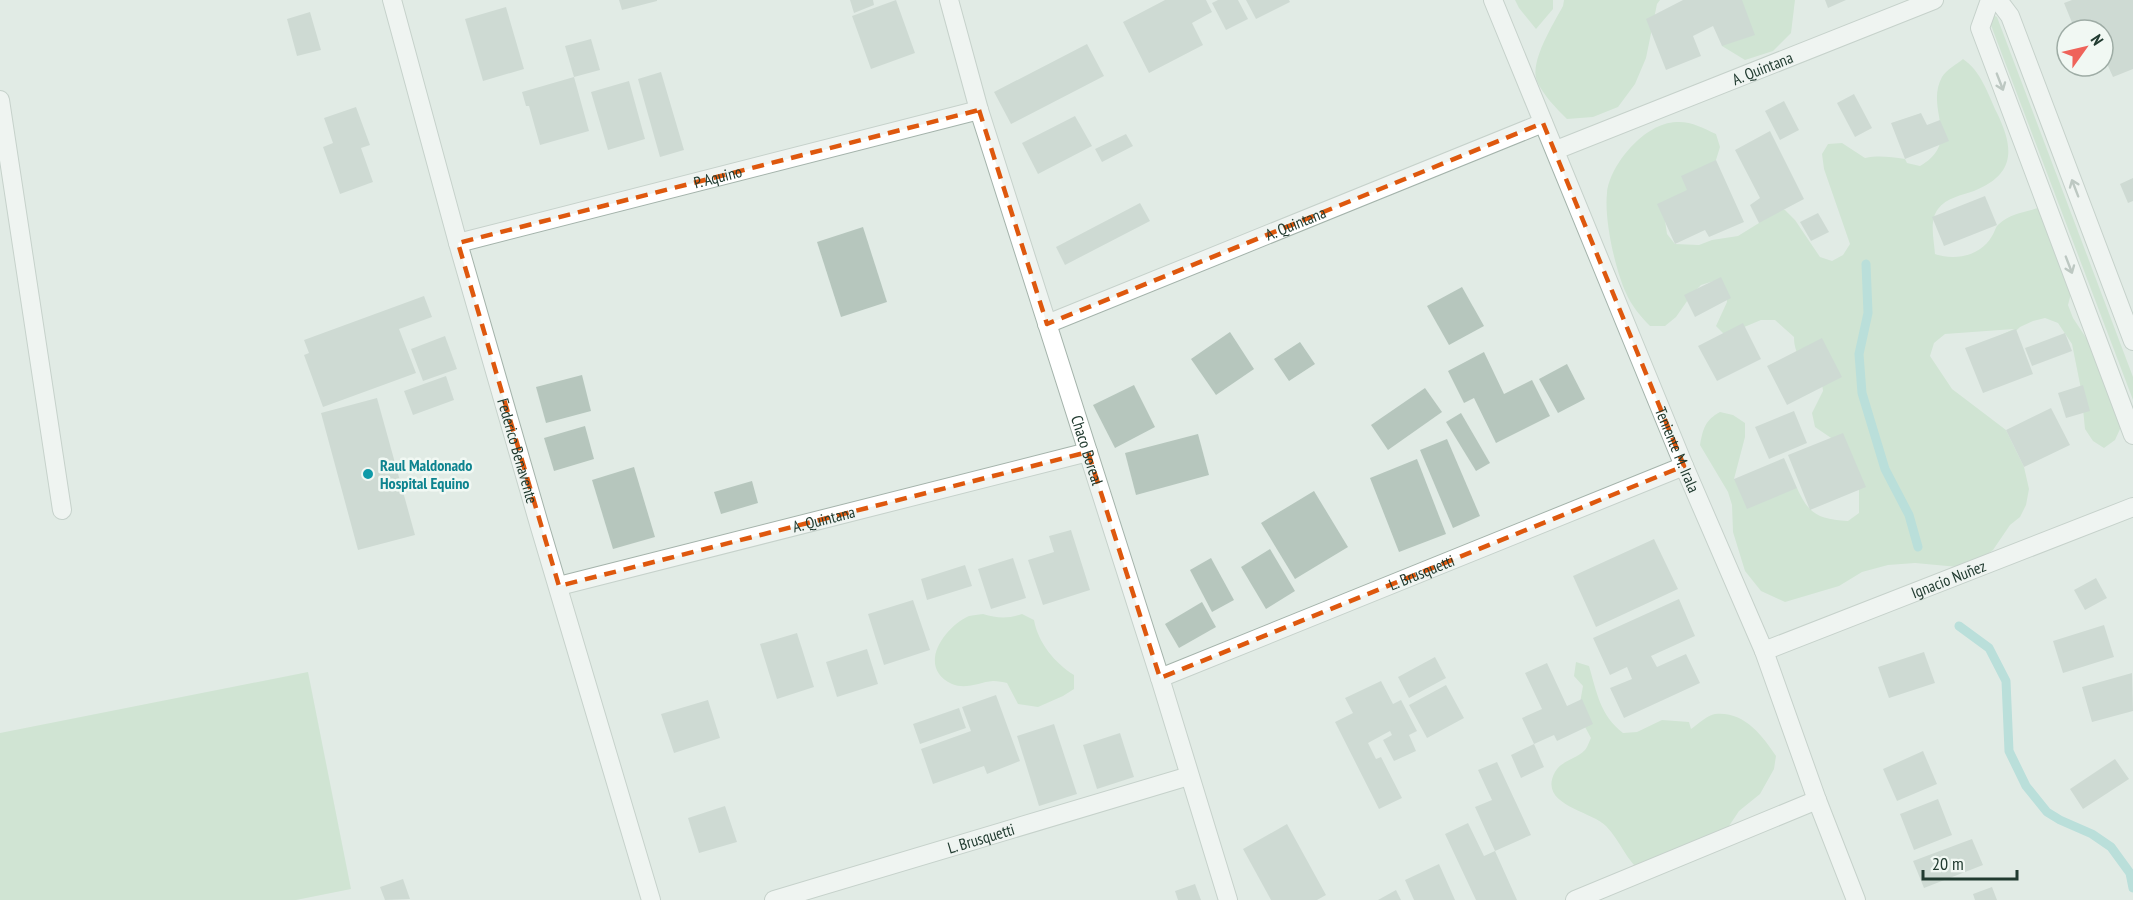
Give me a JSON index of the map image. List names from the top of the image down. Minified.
{"streets":{"street":["A. Quintana","P. Aquino","Teniente M. Irala","Chaco Boreal","Federico Benavente","L. Brusquetti","Ignacio Nuñez"]},"crossings":[["A. Quintana","Teniente M. Irala"],["A. Quintana","Chaco Boreal"],["A. Quintana","Federico Benavente"],["P. Aquino","Chaco Boreal"],["P. Aquino","Federico Benavente"],["Teniente M. Irala","L. Brusquetti"],["Teniente M. Irala","Ignacio Nuñez"],["Chaco Boreal","L. Brusquetti"]],"places":["Raul Maldonado Hospital Equino"],"scale_bar":"20 m","north":"top right"}
